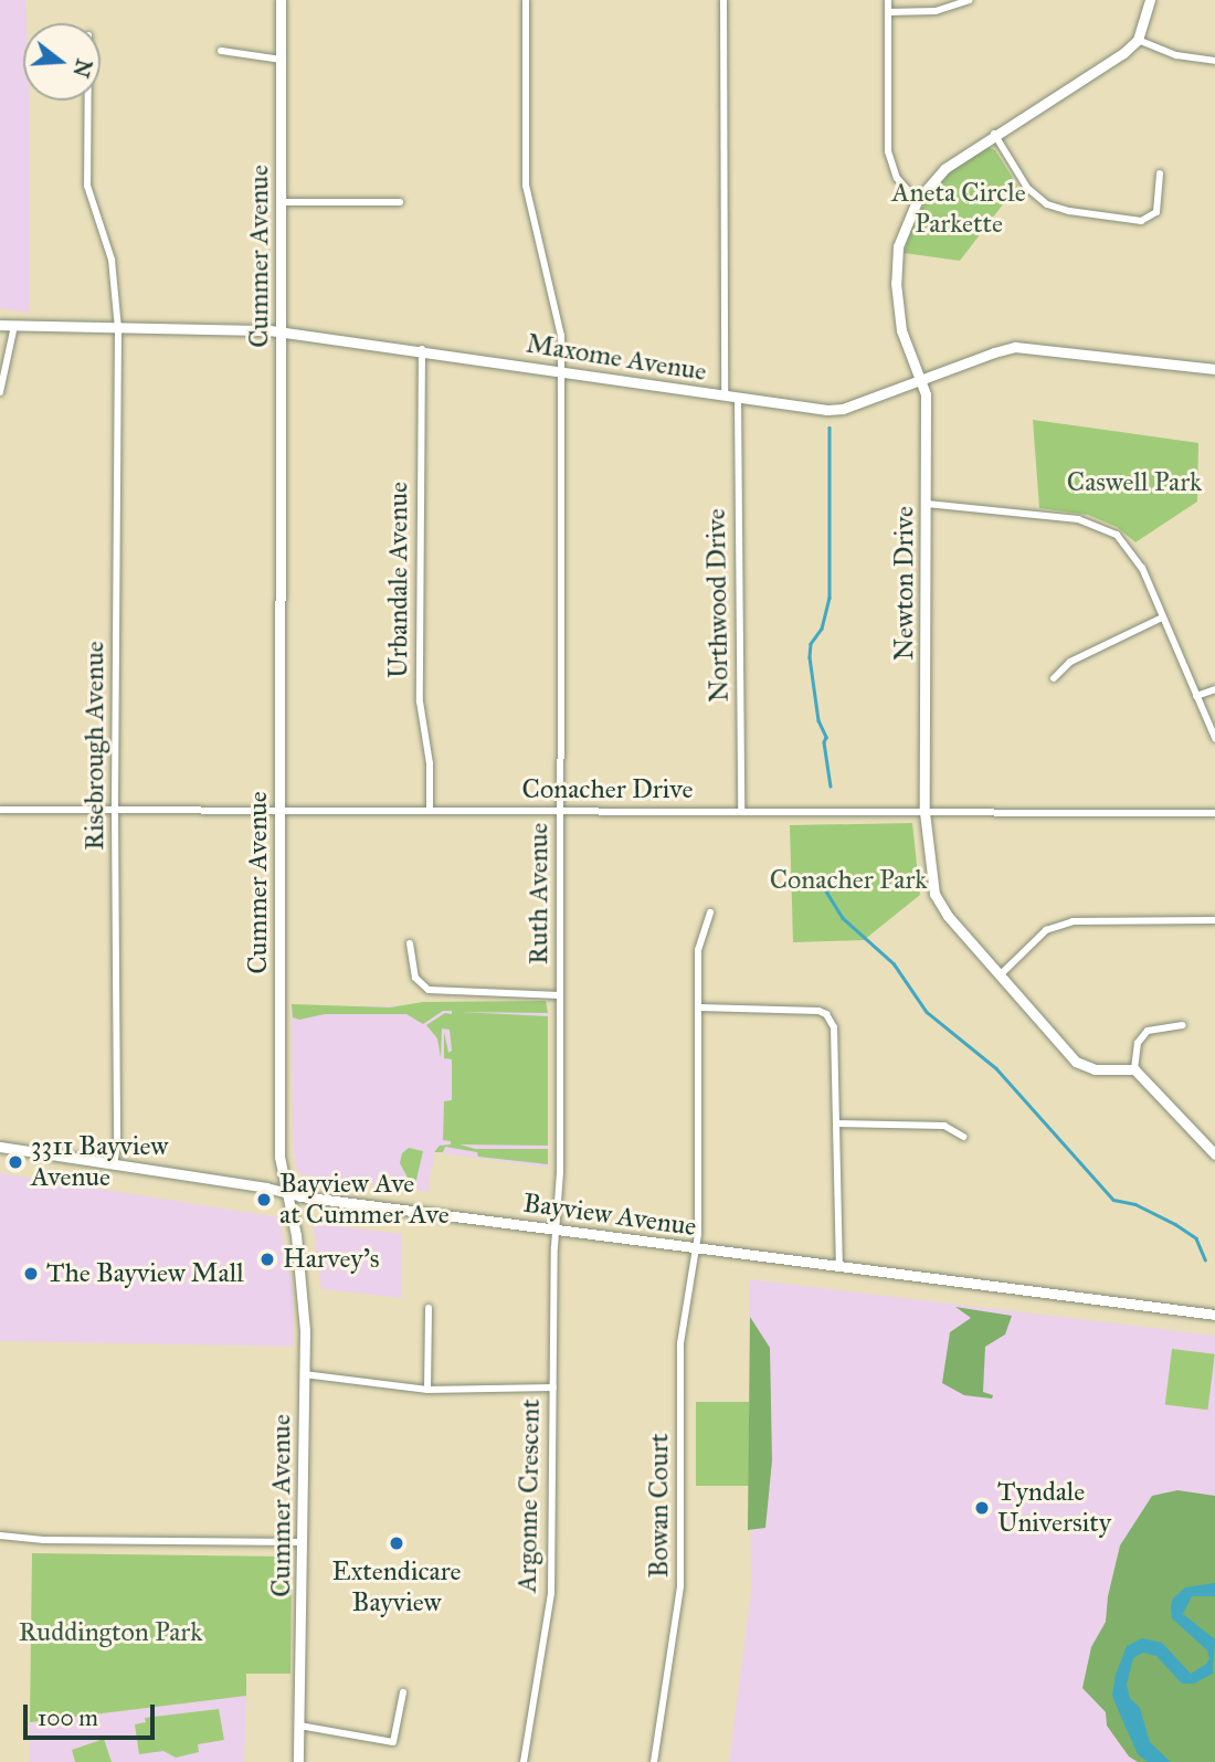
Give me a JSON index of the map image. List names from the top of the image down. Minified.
{"streets":{"street":["Cummer Avenue","Maxome Avenue","Urbandale Avenue","Newton Drive","Northwood Drive","Risebrough Avenue","Conacher Drive","Ruth Avenue","Bayview Avenue","Argonne Crescent","Bowan Court"]},"crossings":[["Cummer Avenue","Maxome Avenue"],["Cummer Avenue","Conacher Drive"],["Cummer Avenue","Bayview Avenue"],["Maxome Avenue","Urbandale Avenue"],["Maxome Avenue","Newton Drive"],["Maxome Avenue","Northwood Drive"],["Maxome Avenue","Risebrough Avenue"],["Maxome Avenue","Ruth Avenue"],["Urbandale Avenue","Conacher Drive"],["Newton Drive","Conacher Drive"],["Northwood Drive","Conacher Drive"],["Risebrough Avenue","Conacher Drive"],["Risebrough Avenue","Bayview Avenue"],["Conacher Drive","Ruth Avenue"],["Ruth Avenue","Bayview Avenue"],["Ruth Avenue","Argonne Crescent"],["Bayview Avenue","Argonne Crescent"],["Bayview Avenue","Bowan Court"]],"parks":["Aneta Circle Parkette","Caswell Park","Conacher Park","Ruddington Park"],"places":["3311 Bayview Avenue","Bayview Ave at Cummer Ave","Harvey's","The Bayview Mall","Tyndale University","Extendicare Bayview"],"scale_bar":"100 m","north":"right"}
